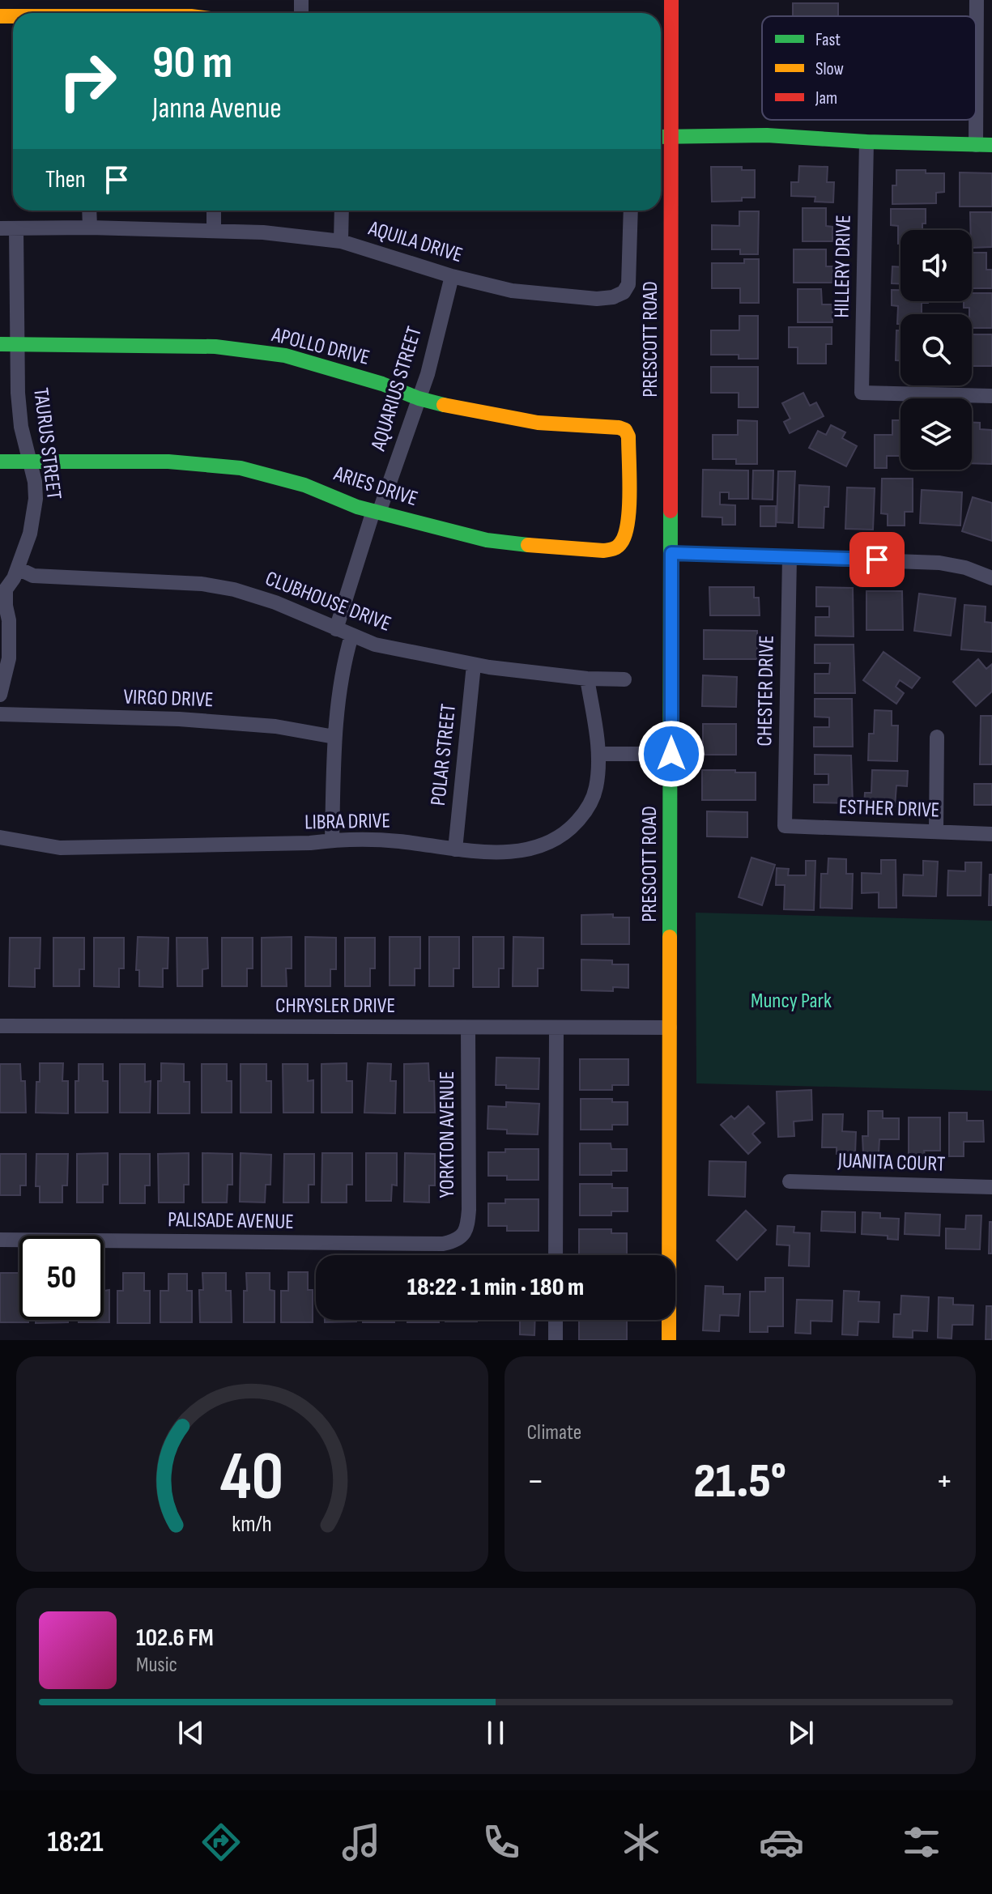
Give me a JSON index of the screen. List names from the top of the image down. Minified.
{"streets":{"street":["AQUILA DRIVE","HILLERY DRIVE","PRESCOTT ROAD","APOLLO DRIVE","AQUARIUS STREET","TAURUS STREET","ARIES DRIVE","CLUBHOUSE DRIVE","CHESTER DRIVE","VIRGO DRIVE","POLAR STREET","ESTHER DRIVE","LIBRA DRIVE","CHRYSLER DRIVE","YORKTON AVENUE","JUANITA COURT","PALISADE AVENUE"]},"crossings":[["AQUILA DRIVE","AQUARIUS STREET"],["AQUILA DRIVE","TAURUS STREET"],["PRESCOTT ROAD","CHRYSLER DRIVE"],["APOLLO DRIVE","AQUARIUS STREET"],["APOLLO DRIVE","TAURUS STREET"],["APOLLO DRIVE","ARIES DRIVE"],["AQUARIUS STREET","ARIES DRIVE"],["AQUARIUS STREET","CLUBHOUSE DRIVE"],["TAURUS STREET","ARIES DRIVE"],["TAURUS STREET","CLUBHOUSE DRIVE"],["CLUBHOUSE DRIVE","POLAR STREET"],["CLUBHOUSE DRIVE","LIBRA DRIVE"],["CHESTER DRIVE","ESTHER DRIVE"],["POLAR STREET","LIBRA DRIVE"],["CHRYSLER DRIVE","YORKTON AVENUE"],["YORKTON AVENUE","PALISADE AVENUE"]],"parks":["Muncy Park"],"legend":["Fast","Slow","Jam"],"page":{"turn":["90 m","Janna Avenue"],"then":"Then","limit":"50","trip":"18:22 · 1 min · 180 m","tile":"Climate","heat":["−","21.5°","+"],"song":["102.6 FM","Music"],"tabs":"18:21","gauge":["40","km/h"]}}
